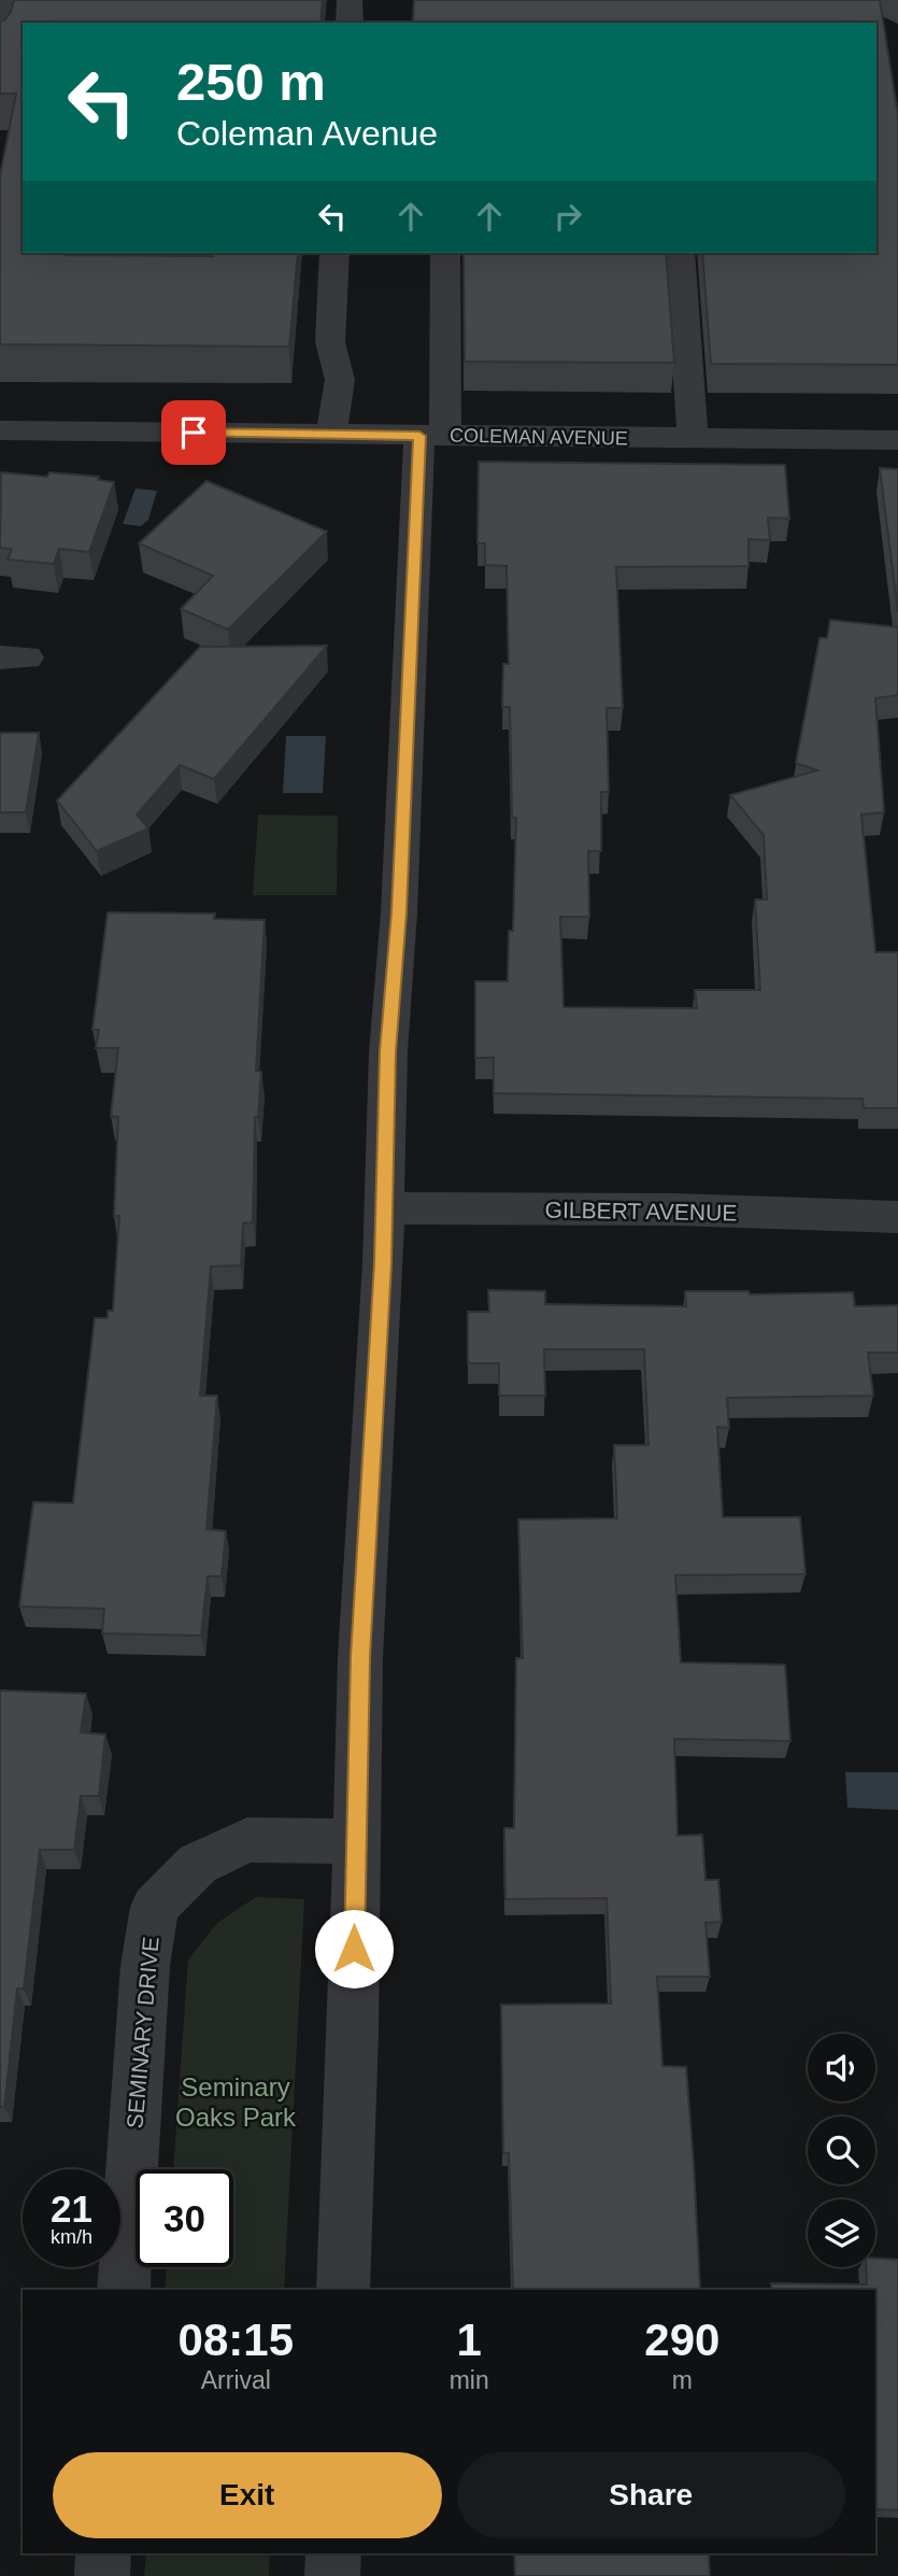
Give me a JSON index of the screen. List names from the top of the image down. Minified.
{"streets":{"street":["COLEMAN AVENUE","GILBERT AVENUE","SEMINARY DRIVE"]},"parks":["Seminary Oaks Park"],"page":{"turn":["250 m","Coleman Avenue"],"speed":"21 km/h","limit":"30","eta":["08:15","Arrival","1","min","290","m"],"buttons":["Exit","Share"]}}
